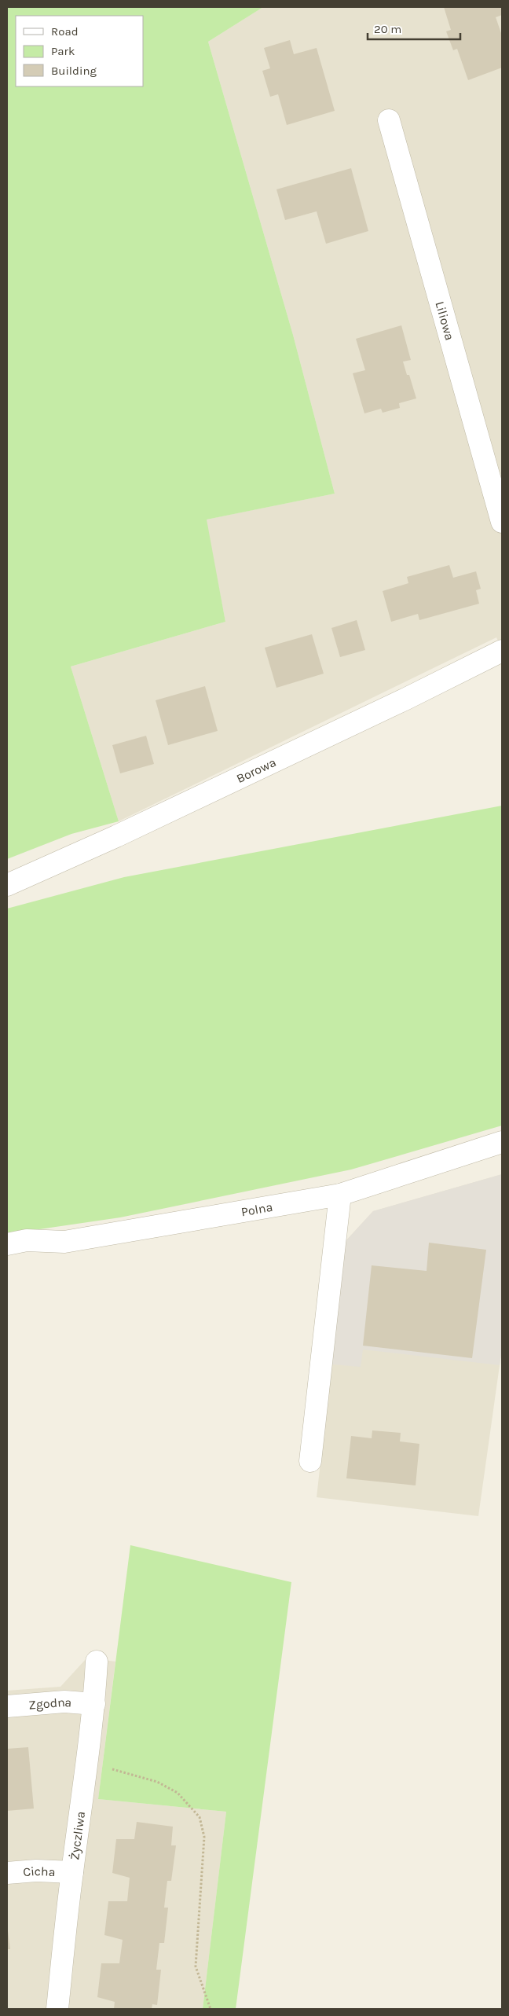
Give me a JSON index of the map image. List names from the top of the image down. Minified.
{"streets":{"street":["Liliowa","Borowa","Polna","Zgodna","Życzliwa","Cicha"]},"crossings":[["Zgodna","Życzliwa"],["Życzliwa","Cicha"]],"legend":["Road","Park","Building"],"scale_bar":"20 m"}
